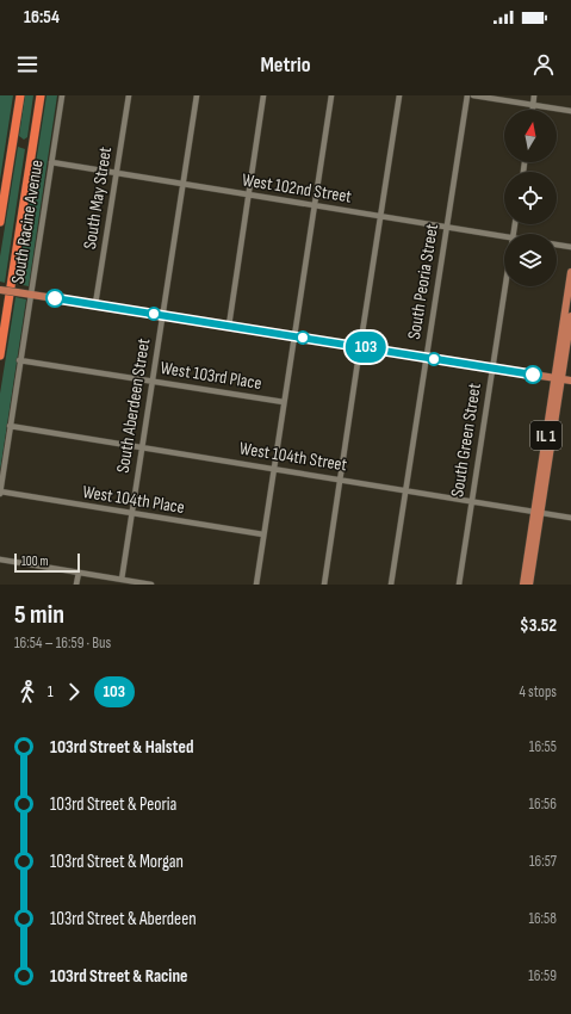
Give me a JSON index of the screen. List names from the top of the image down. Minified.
{"streets":{"main road":["IL 1"],"street":["West 102nd Street","South May Street","South Racine Avenue","South Peoria Street","West 103rd Place","South Aberdeen Street","South Green Street","West 104th Street","West 104th Place"]},"crossings":[["West 102nd Street","South May Street"],["West 102nd Street","South Racine Avenue"],["West 102nd Street","South Peoria Street"],["West 102nd Street","South Aberdeen Street"],["South Racine Avenue","West 103rd Place"],["South Racine Avenue","West 104th Street"],["South Racine Avenue","West 104th Place"],["South Peoria Street","West 104th Street"],["West 103rd Place","South Aberdeen Street"],["South Aberdeen Street","West 104th Street"],["South Aberdeen Street","West 104th Place"],["IL 1","West 104th Street"],["South Green Street","West 104th Street"]],"lines":["bus line 103"],"scale_bar":"100 m","north":"top","page":{"status":"16:54","header":"Metrio","on_map":"103","scale":"100 m","heading":["5 min","16:54 – 16:59 · Bus","$3.52"],"legs":["1","103","4 stops"],"list":[{"name":"103rd Street & Halsted","value":"16:55"},{"name":"103rd Street & Peoria","value":"16:56"},{"name":"103rd Street & Morgan","value":"16:57"},{"name":"103rd Street & Aberdeen","value":"16:58"},{"name":"103rd Street & Racine","value":"16:59"}]}}
